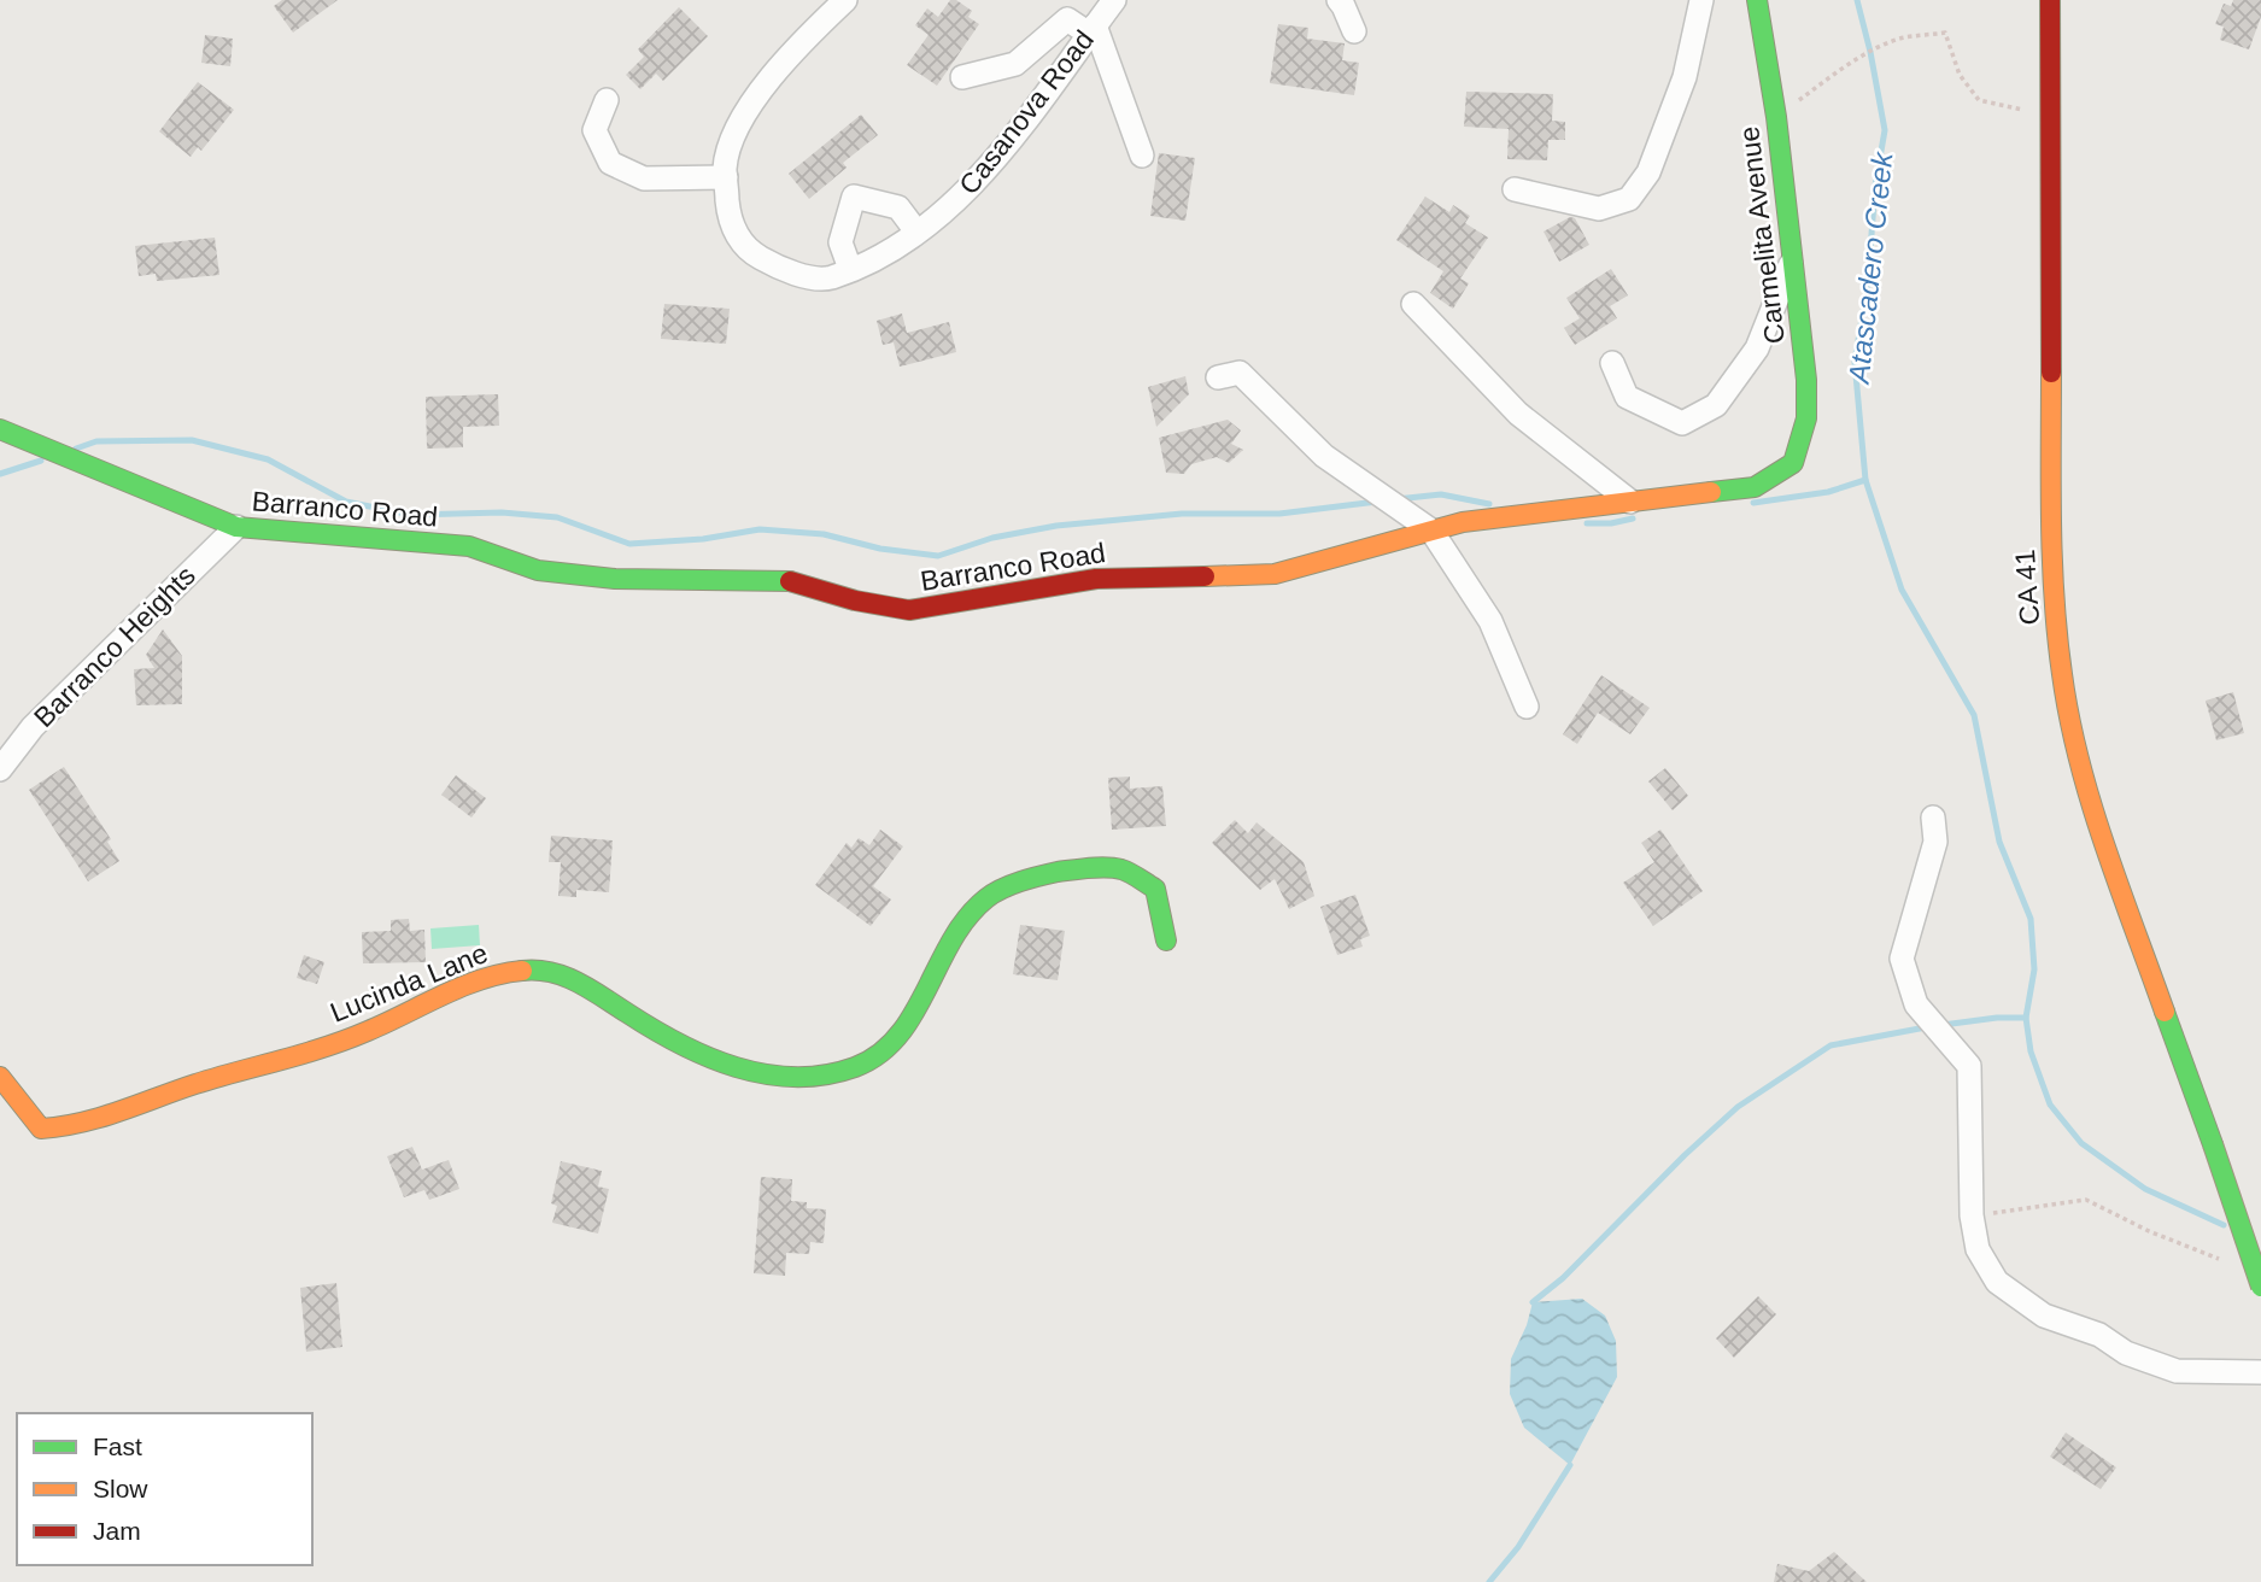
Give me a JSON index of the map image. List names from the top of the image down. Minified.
{"streets":{"street":["Casanova Road","Carmelita Avenue","Barranco Road","CA 41","Barranco Heights","Lucinda Lane"]},"crossings":[["Carmelita Avenue","Barranco Road"],["Barranco Road","Barranco Heights"]],"water":["Atascadero Creek"],"legend":["Fast","Slow","Jam"]}
